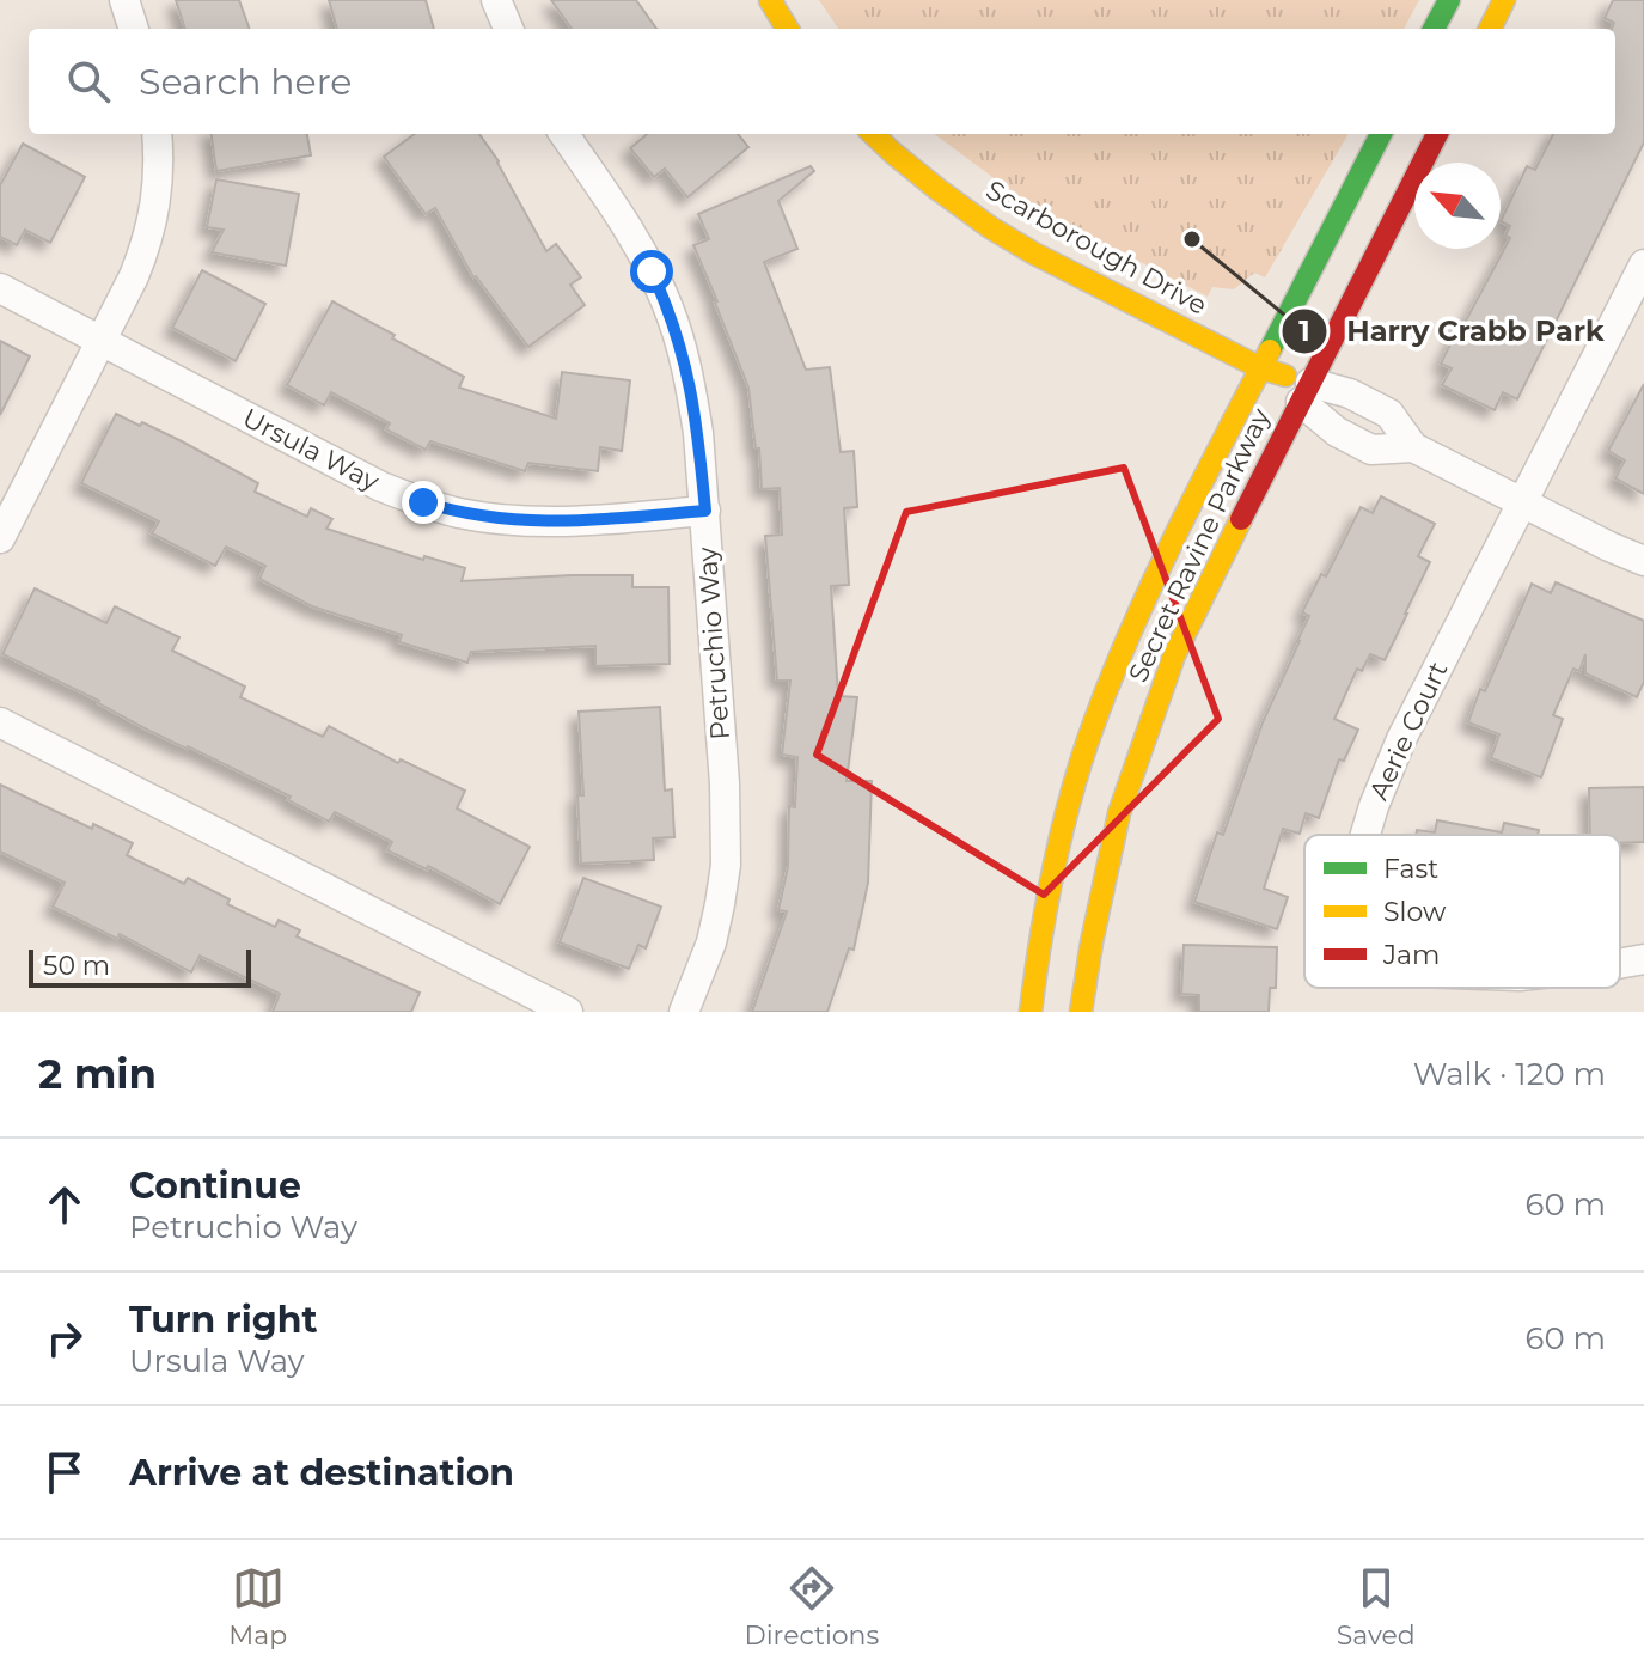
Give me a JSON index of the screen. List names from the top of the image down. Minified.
{"streets":{"main road":["Scarborough Drive","Secret Ravine Parkway"],"street":["Ursula Way","Petruchio Way","Aerie Court"]},"crossings":[["Scarborough Drive","Secret Ravine Parkway"],["Ursula Way","Petruchio Way"]],"places":["Harry Crabb Park"],"legend":["Fast","Slow","Jam"],"scale_bar":"50 m","north":"top left","page":{"search":"Search here","scale":"50 m","heading":["2 min","Walk · 120 m"],"list":[["Continue","Petruchio Way","60 m"],["Turn right","Ursula Way","60 m"],"Arrive at destination"],"nav":["Map","Directions","Saved"]}}
